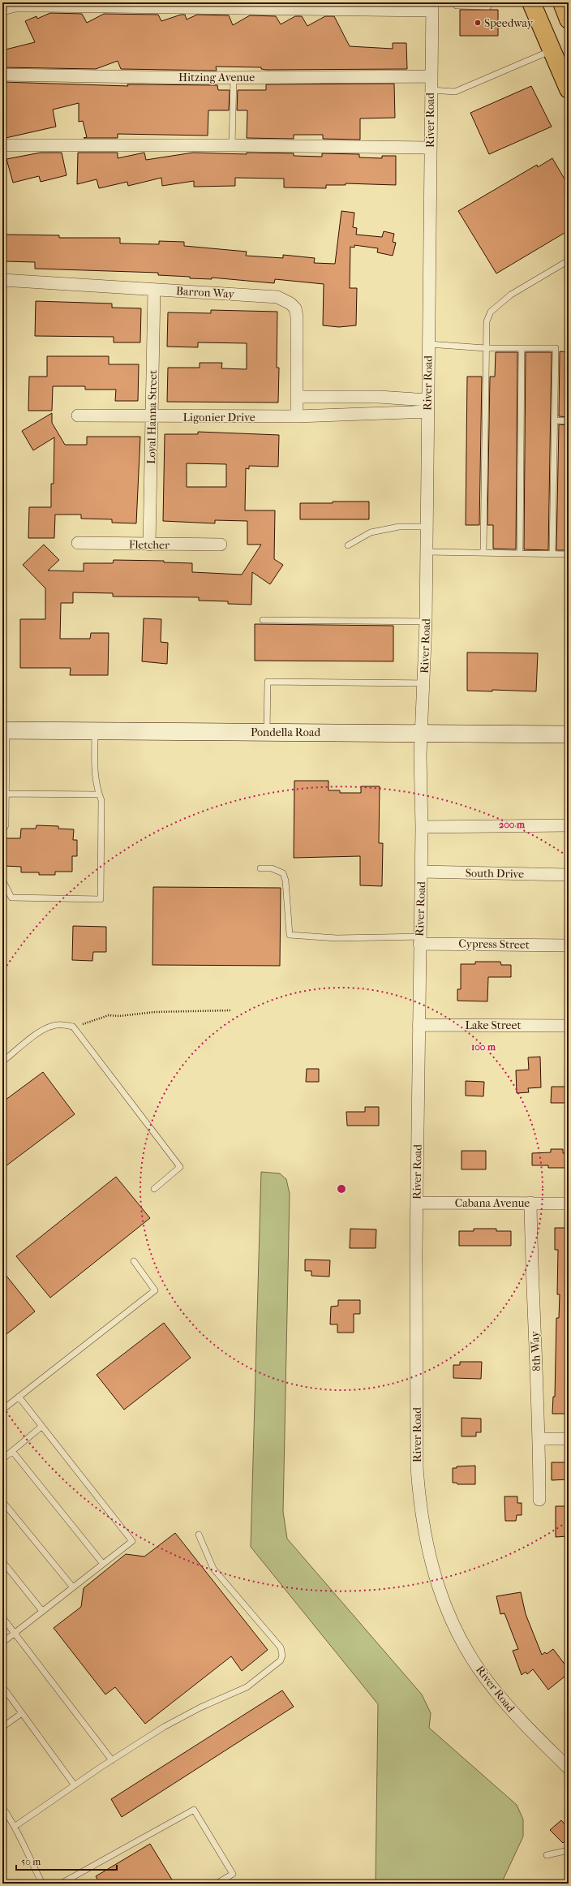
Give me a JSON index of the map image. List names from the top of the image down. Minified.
{"streets":{"main road":["Pondella Road"],"street":["Hitzing Avenue","River Road","Barron Way","Loyal Hanna Street","Ligonier Drive","Fletcher","South Drive","Cypress Street","Lake Street","Cabana Avenue","8th Way"]},"crossings":[["Hitzing Avenue","River Road"],["River Road","Ligonier Drive"],["River Road","Pondella Road"],["River Road","South Drive"],["River Road","Cypress Street"],["River Road","Lake Street"],["River Road","Cabana Avenue"],["Barron Way","Loyal Hanna Street"],["Barron Way","Ligonier Drive"],["Loyal Hanna Street","Ligonier Drive"],["Loyal Hanna Street","Fletcher"],["Cabana Avenue","8th Way"]],"places":["Speedway"],"scale_bar":"50 m","rings":["200 m","100 m"]}
